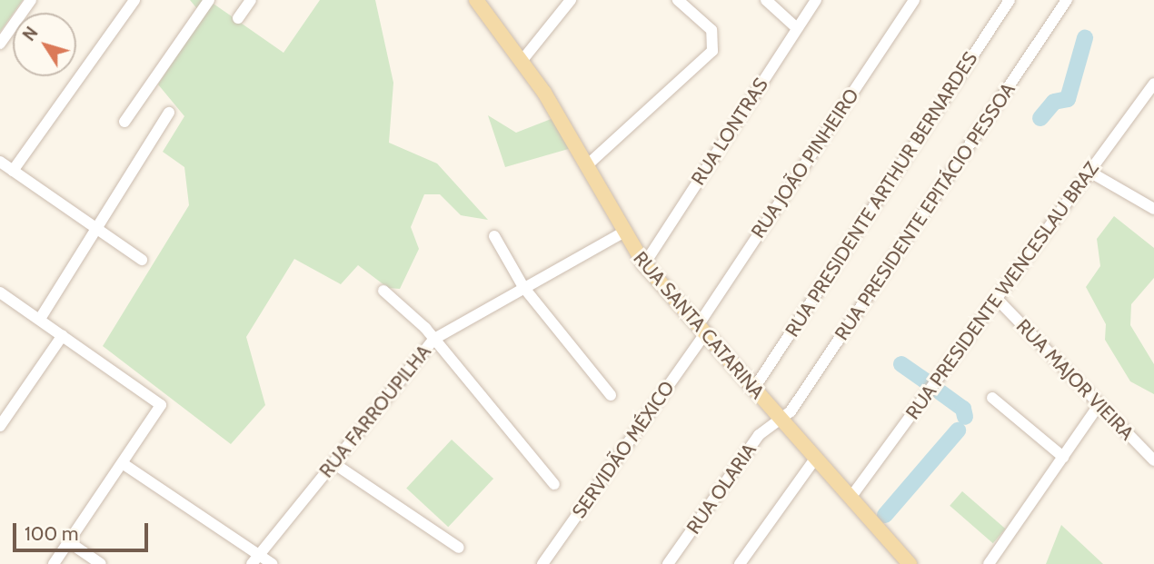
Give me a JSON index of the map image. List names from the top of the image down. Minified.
{"streets":{"main road":["RUA SANTA CATARINA"],"street":["RUA LONTRAS","RUA JOÃO PINHEIRO","RUA PRESIDENTE ARTHUR BERNARDES","RUA PRESIDENTE EPITÁCIO PESSOA","RUA PRESIDENTE WENCESLAU BRAZ","RUA MAJOR VIEIRA","RUA FARROUPILHA","SERVIDÃO MÉXICO","RUA OLARIA"]},"crossings":[["RUA LONTRAS","RUA SANTA CATARINA"],["RUA JOÃO PINHEIRO","RUA SANTA CATARINA"],["RUA JOÃO PINHEIRO","SERVIDÃO MÉXICO"],["RUA PRESIDENTE ARTHUR BERNARDES","RUA SANTA CATARINA"],["RUA PRESIDENTE EPITÁCIO PESSOA","RUA SANTA CATARINA"],["RUA PRESIDENTE EPITÁCIO PESSOA","RUA OLARIA"],["RUA PRESIDENTE WENCESLAU BRAZ","RUA SANTA CATARINA"],["RUA PRESIDENTE WENCESLAU BRAZ","RUA MAJOR VIEIRA"],["RUA SANTA CATARINA","RUA FARROUPILHA"],["RUA SANTA CATARINA","SERVIDÃO MÉXICO"],["RUA SANTA CATARINA","RUA OLARIA"]],"scale_bar":"100 m","north":"top left"}
